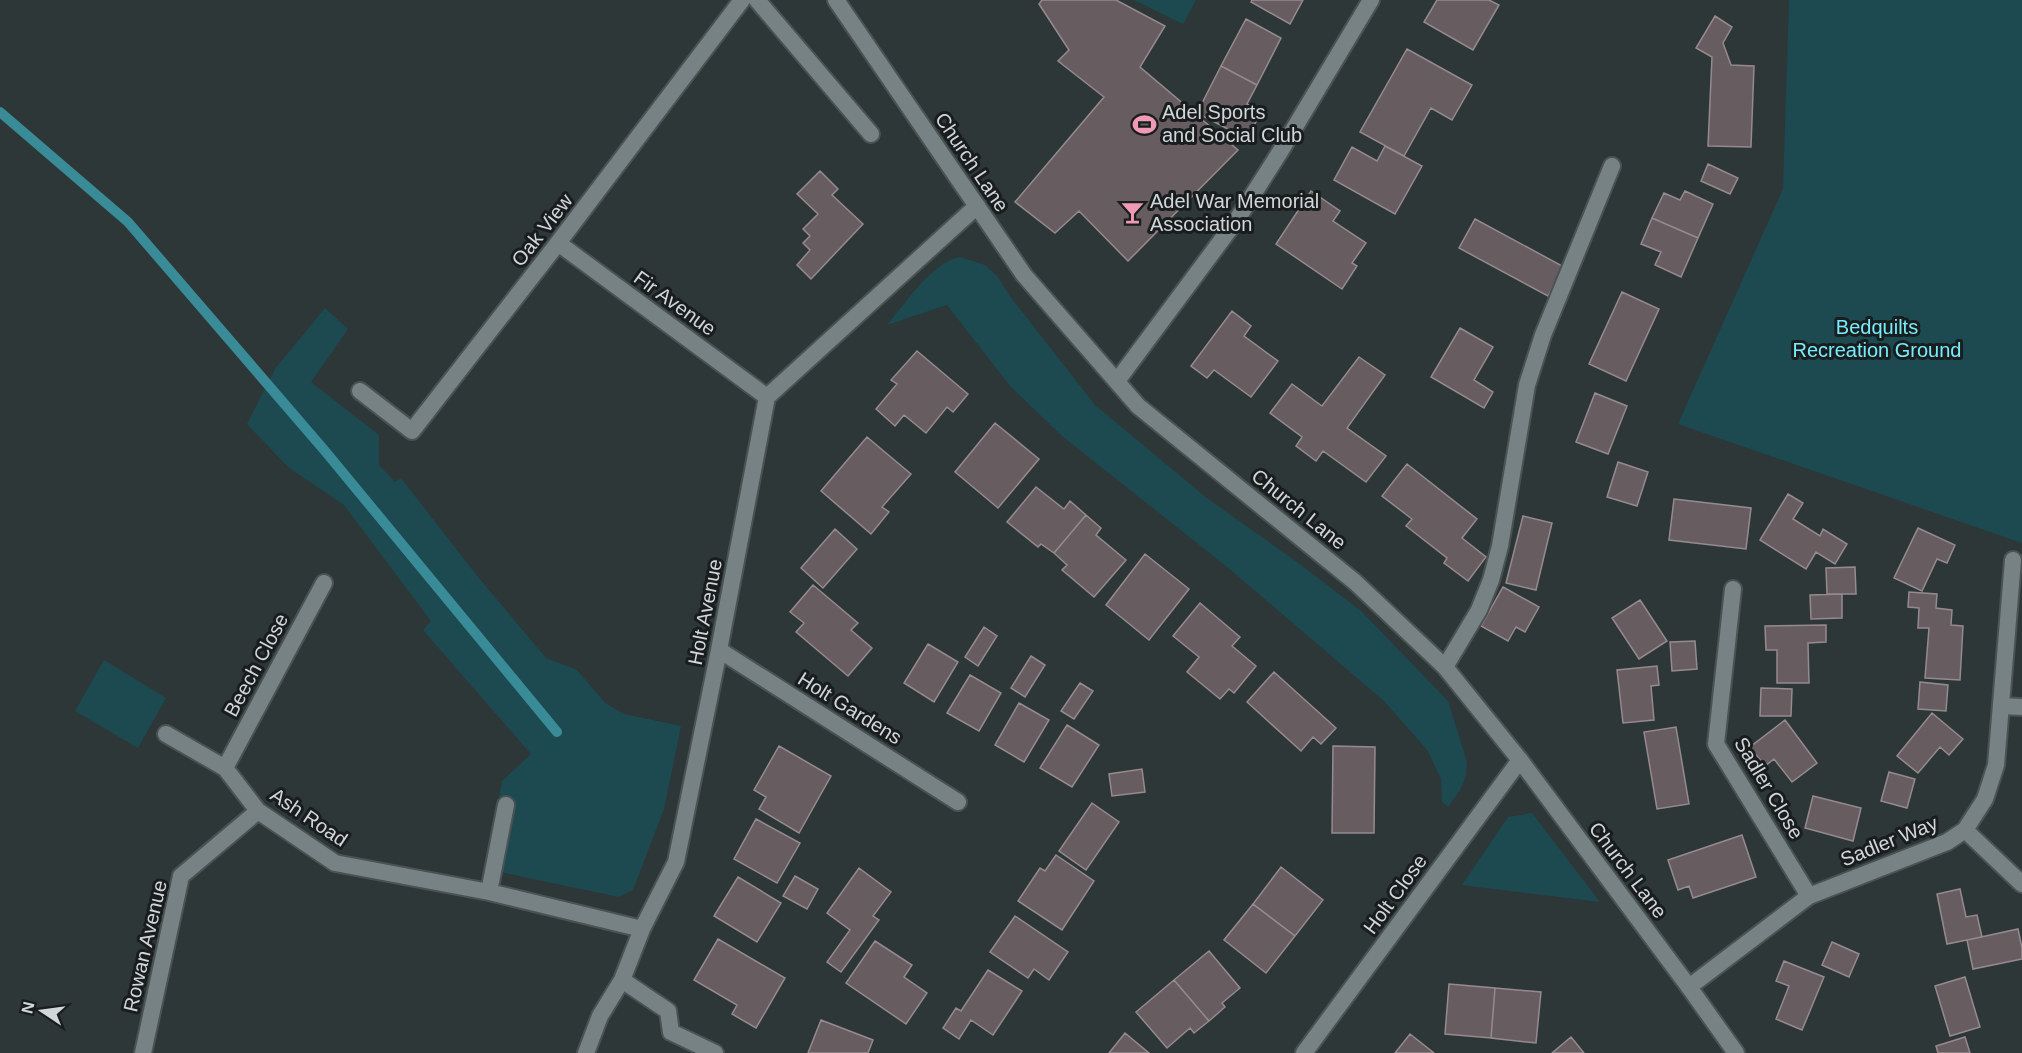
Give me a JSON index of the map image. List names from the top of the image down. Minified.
{"streets":{"street":["Church Lane","Oak View","Fir Avenue","Holt Avenue","Beech Close","Holt Gardens","Sadler Close","Ash Road","Sadler Way","Holt Close","Rowan Avenue"]},"crossings":[["Church Lane","Sadler Way"],["Church Lane","Holt Close"],["Oak View","Fir Avenue"],["Fir Avenue","Holt Avenue"],["Holt Avenue","Holt Gardens"],["Holt Avenue","Ash Road"],["Beech Close","Ash Road"],["Sadler Close","Sadler Way"],["Ash Road","Rowan Avenue"]],"parks":["Bedquilts Recreation Ground"],"places":{"sports":["Adel Sports and Social Club"],"bar":["Adel War Memorial Association"]},"north":"left"}
